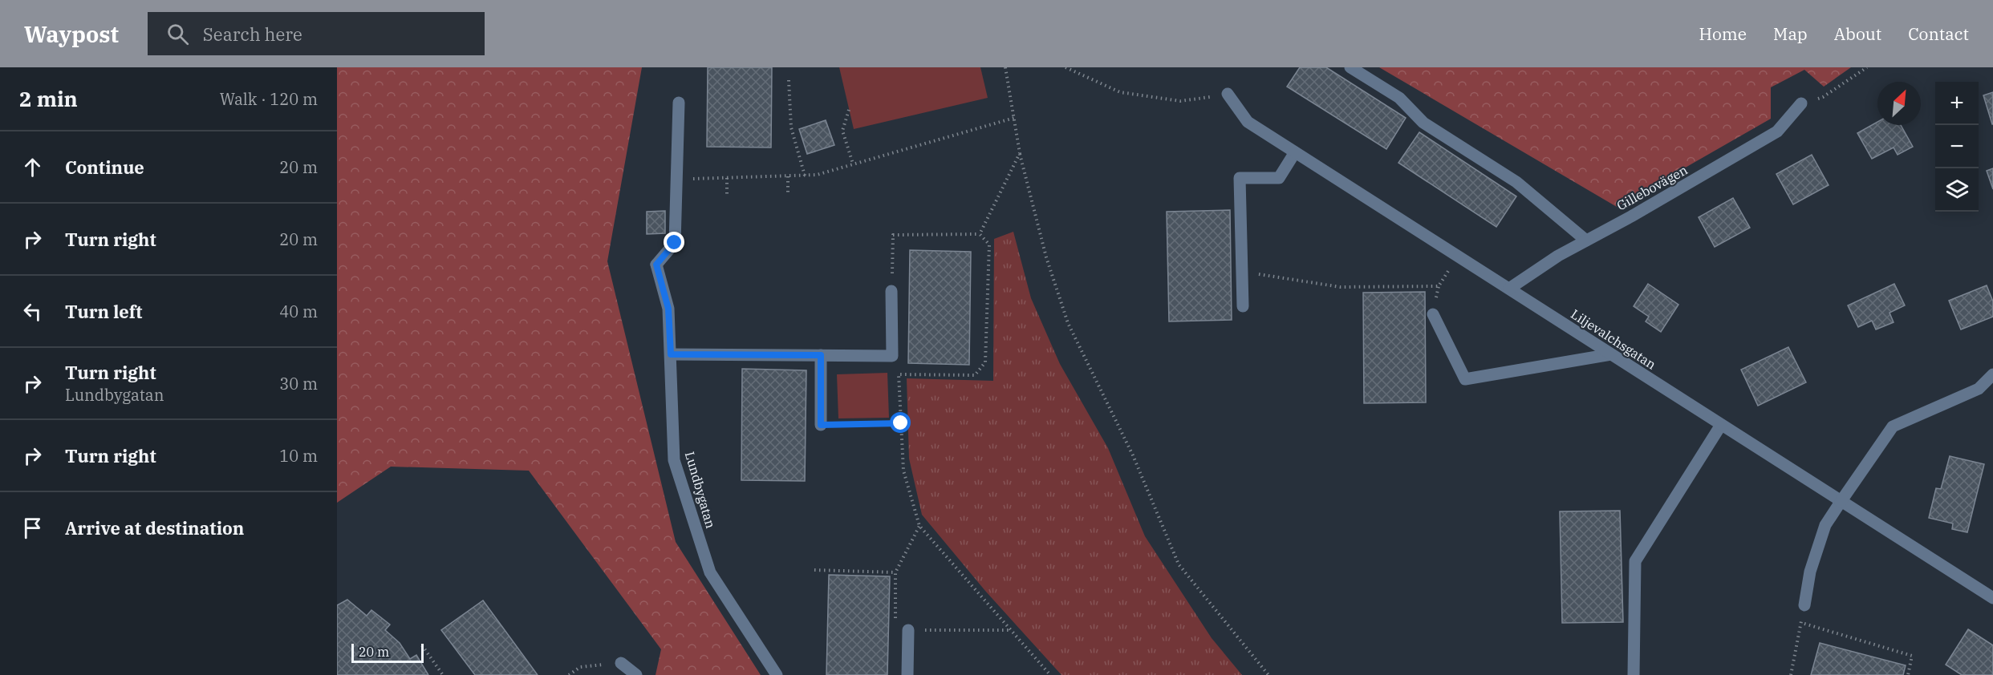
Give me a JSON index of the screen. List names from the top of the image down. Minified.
{"streets":{"street":["Gillebovägen","Liljevalchsgatan","Lundbygatan"]},"crossings":[["Gillebovägen","Liljevalchsgatan"]],"scale_bar":"20 m","north":"top right","page":{"header":"Waypost","search":"Search here","nav":["Home","Map","About","Contact"],"heading":["2 min","Walk · 120 m"],"map_buttons":["+","−"],"list":[["Continue","20 m"],["Turn right","20 m"],["Turn left","40 m"],["Turn right","Lundbygatan","30 m"],["Turn right","10 m"],"Arrive at destination"],"scale":"20 m"}}
